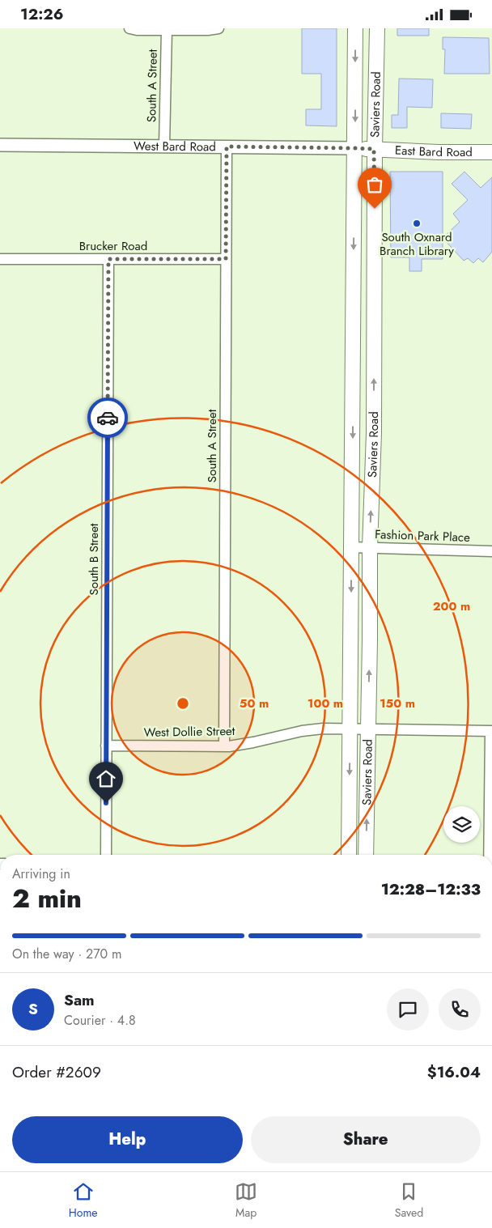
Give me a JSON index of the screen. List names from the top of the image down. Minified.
{"streets":{"main road":["Saviers Road","West Bard Road","East Bard Road"],"street":["South A Street","Brucker Road","Fashion Park Place","South B Street","West Dollie Street"]},"crossings":[["South A Street","West Bard Road"],["South A Street","Brucker Road"],["South A Street","West Dollie Street"],["Saviers Road","West Bard Road"],["Saviers Road","East Bard Road"],["Saviers Road","Fashion Park Place"],["Saviers Road","West Dollie Street"],["West Bard Road","East Bard Road"],["Brucker Road","South B Street"],["South B Street","West Dollie Street"]],"places":["South Oxnard Branch Library"],"page":{"status":"12:26","heading":["2 min","Arriving in","12:28–12:33"],"panel":["Sam","Courier · 4.8","Order #2609","$16.04"],"bar":"On the way · 270 m","round":"S","buttons":["Help","Share"],"tabs":["Home","Map","Saved"]},"rings":["200 m","50 m","100 m","150 m"]}
